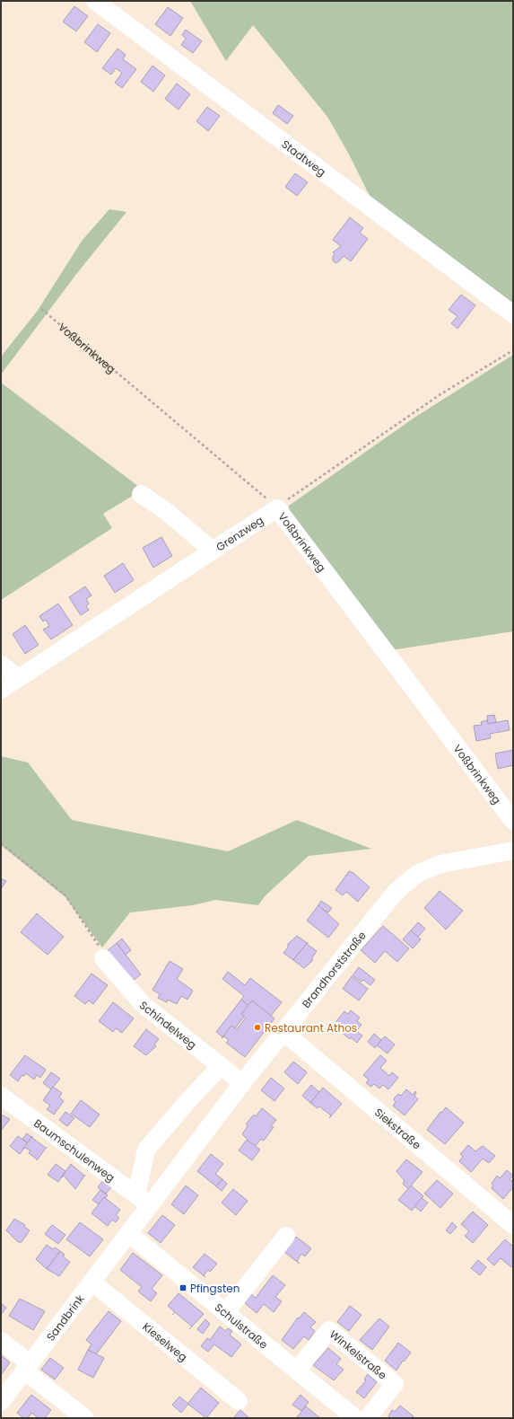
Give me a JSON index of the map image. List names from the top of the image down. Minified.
{"streets":{"street":["Stadtweg","Voßbrinkweg","Grenzweg","Brandhorststraße","Schindelweg","Siekstraße","Baumschulenweg","Sandbrink","Schulstraße","Kieselweg","Winkelstraße"]},"crossings":[["Voßbrinkweg","Grenzweg"],["Brandhorststraße","Schindelweg"],["Brandhorststraße","Siekstraße"],["Brandhorststraße","Baumschulenweg"],["Brandhorststraße","Sandbrink"],["Brandhorststraße","Schulstraße"],["Sandbrink","Schulstraße"],["Sandbrink","Kieselweg"],["Schulstraße","Winkelstraße"]],"places":{"other":["Restaurant Athos"],"transit":["Pfingsten"]}}
